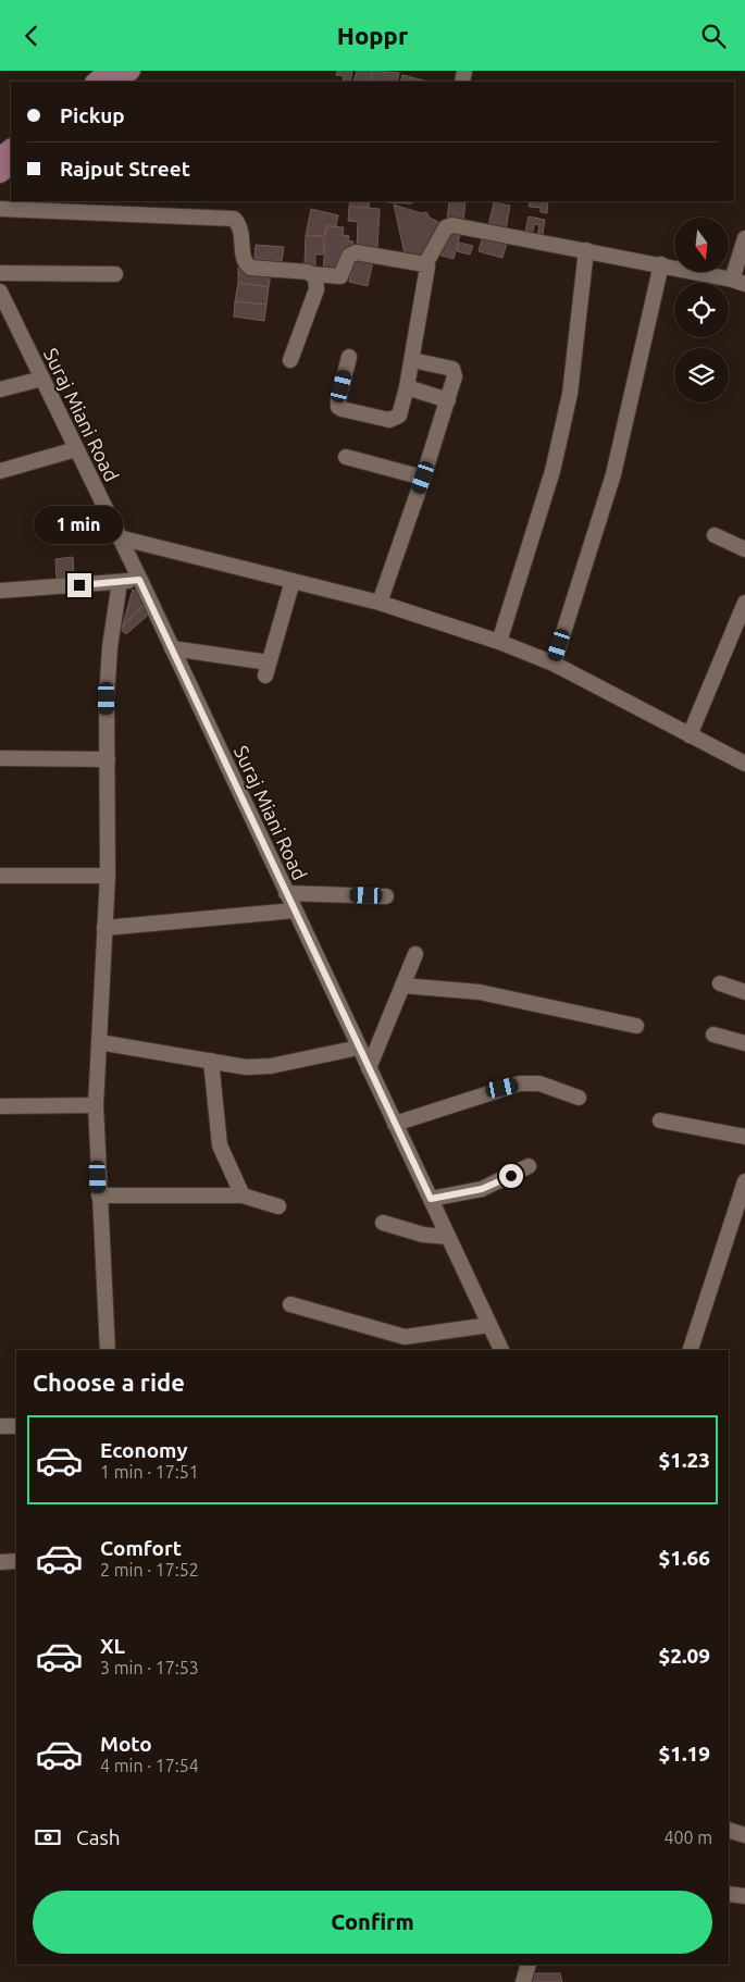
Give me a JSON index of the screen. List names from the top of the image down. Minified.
{"streets":{"street":["Suraj Miani Road"]},"north":"bottom","page":{"header":"Hoppr","banner":["Pickup","Rajput Street"],"bubble":"1 min","heading":"Choose a ride","list":[{"name":"Economy","note":"1 min · 17:51","value":"$1.23"},{"name":"Comfort","note":"2 min · 17:52","value":"$1.66"},{"name":"XL","note":"3 min · 17:53","value":"$2.09"},{"name":"Moto","note":"4 min · 17:54","value":"$1.19"}],"pay":["Cash","400 m"],"buttons":"Confirm"}}
